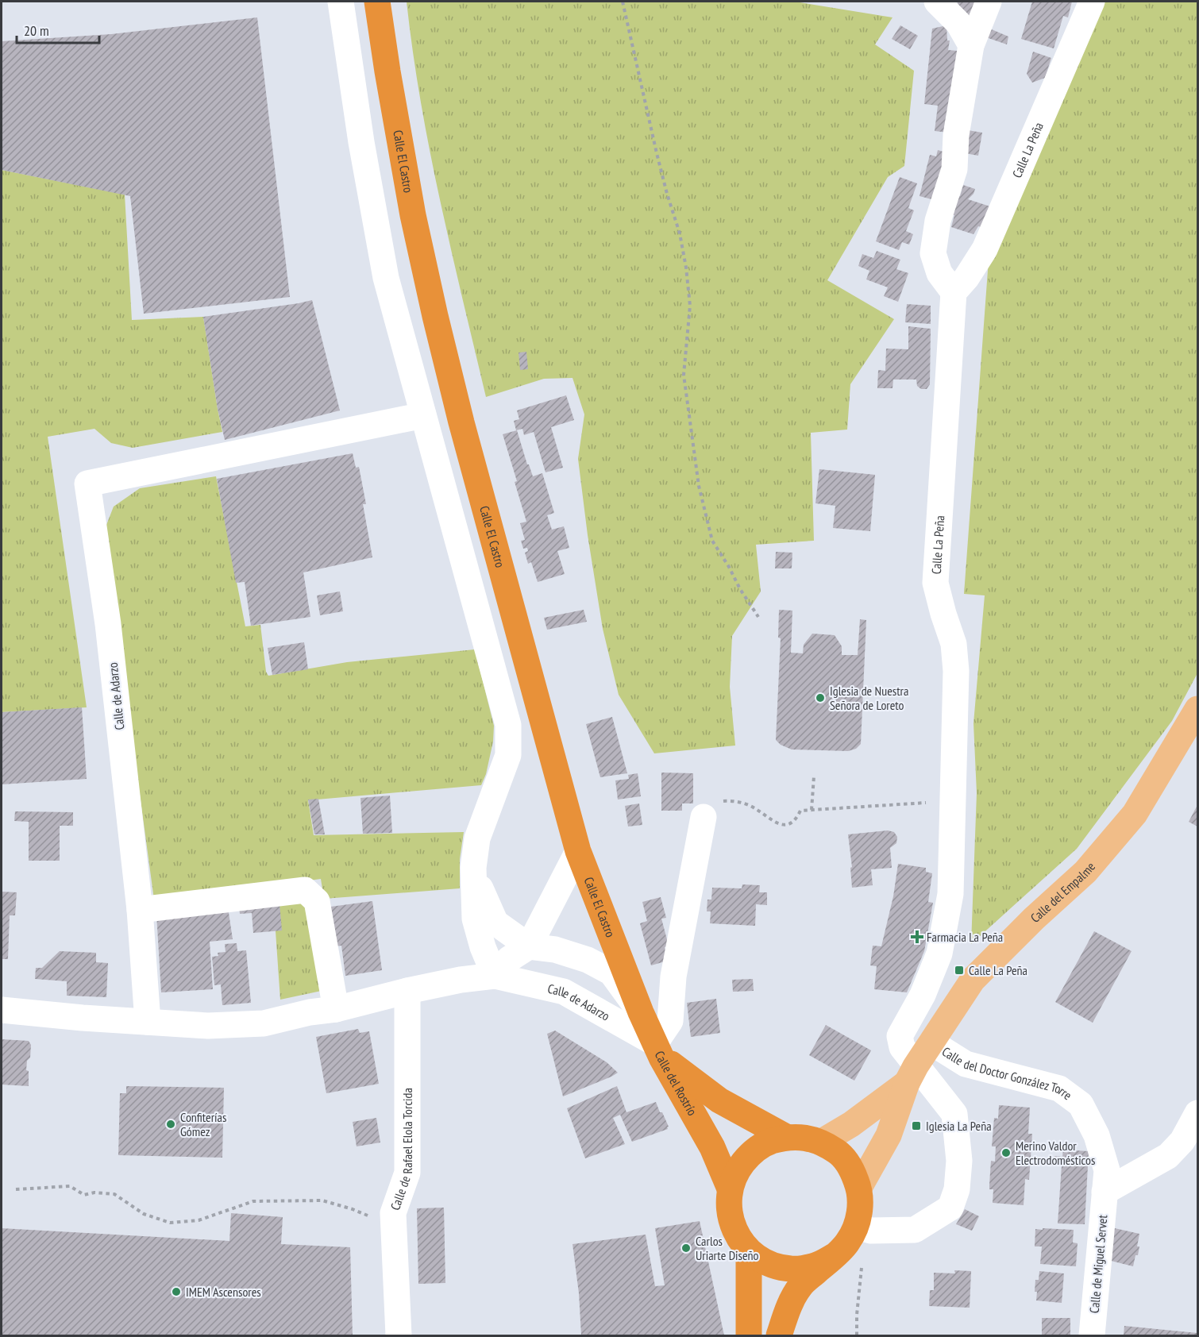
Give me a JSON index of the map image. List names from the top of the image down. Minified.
{"streets":{"highway":["Calle El Castro","Calle del Rostrío"],"main road":["Calle del Empalme"],"street":["Calle La Peña","Calle de Adarzo","Calle del Doctor González Torre","Calle de Rafael Elola Torcida","Calle de Miguel Servet"]},"crossings":[["Calle La Peña","Calle del Empalme"],["Calle El Castro","Calle de Adarzo"],["Calle El Castro","Calle del Rostrío"],["Calle de Adarzo","Calle del Rostrío"],["Calle de Adarzo","Calle de Rafael Elola Torcida"],["Calle del Empalme","Calle del Doctor González Torre"],["Calle del Empalme","Calle del Rostrío"],["Calle del Doctor González Torre","Calle de Miguel Servet"]],"places":{"other":["Iglesia de Nuestra Señora de Loreto","Confiterías Gómez","Merino Valdor Electrodomésticos","Carlos Uriarte Diseño","IMEM Ascensores"],"health":["Farmacia La Peña"],"transit":["Calle La Peña","Iglesia La Peña"]},"scale_bar":"20 m"}
